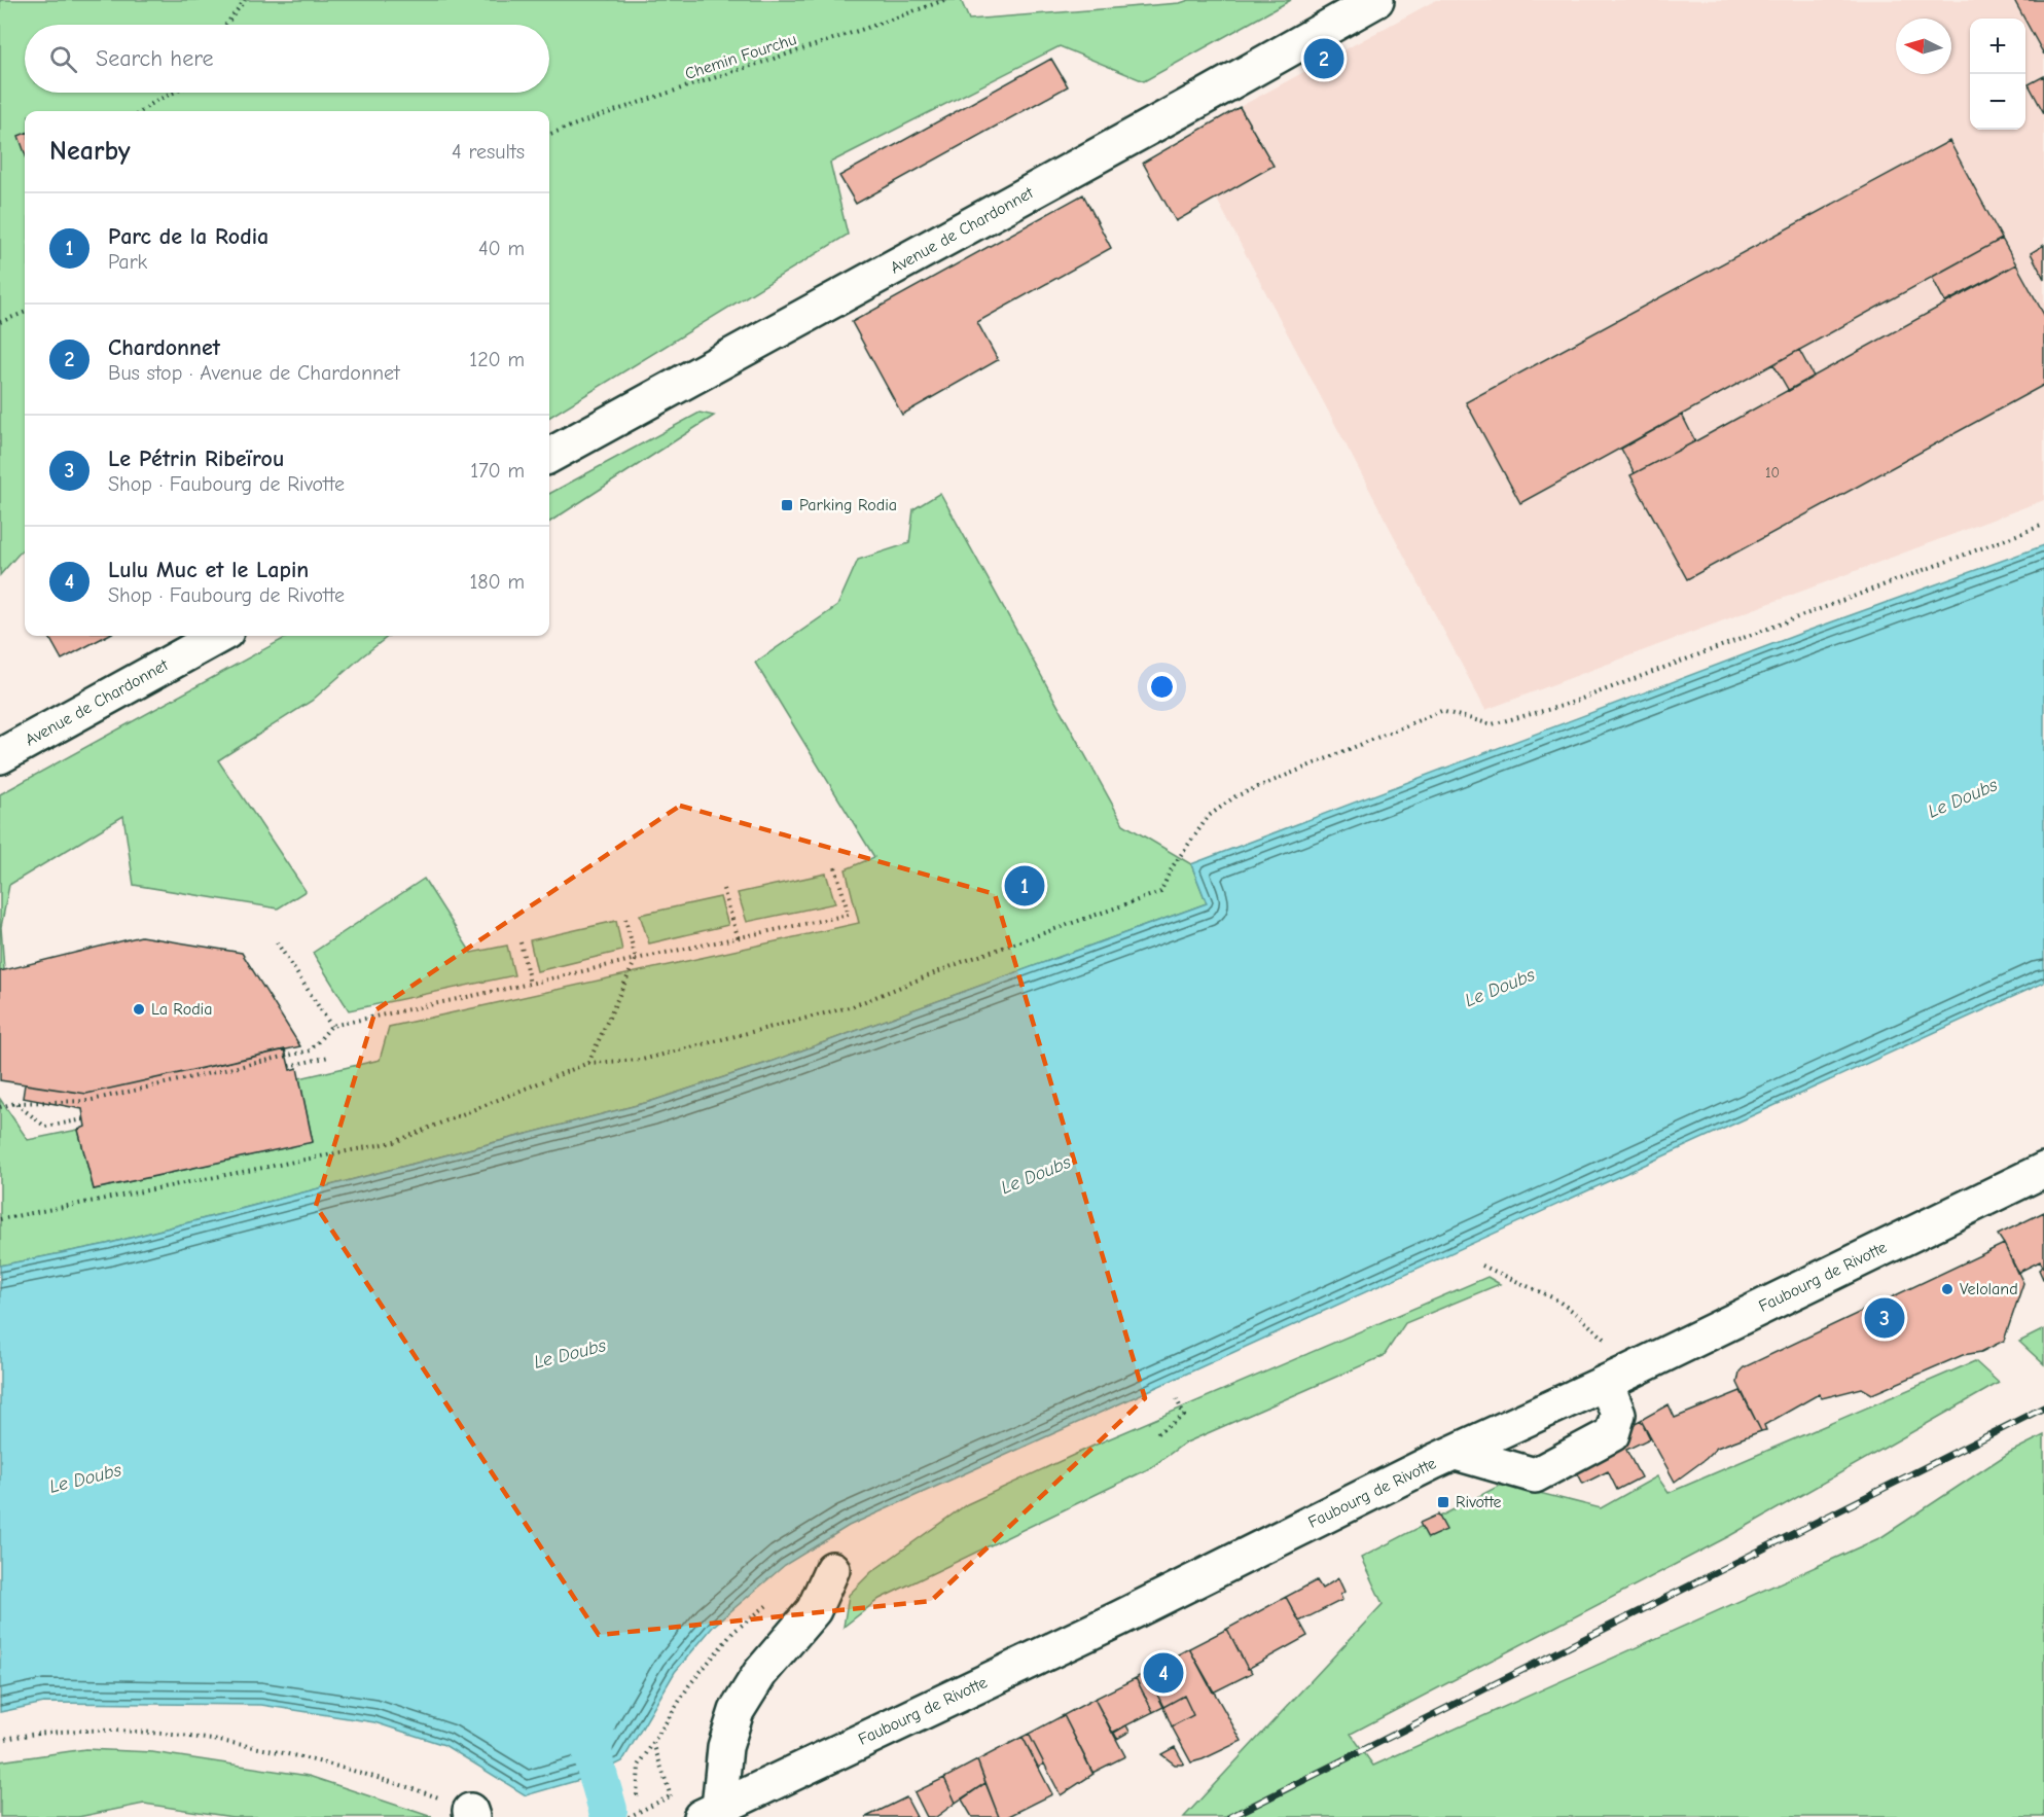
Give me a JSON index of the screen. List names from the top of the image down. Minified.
{"streets":{"main road":["Avenue de Chardonnet","Faubourg de Rivotte"],"path":["Chemin Fourchu"]},"water":["Le Doubs"],"places":{"transit":["Parking Rodia","Rivotte"],"other":["La Rodia","Veloland"]},"house_numbers":["10"],"north":"left","page":{"map_buttons":["+","−"],"search":"Search here","pins":["2","1","3","4"],"heading":["Nearby","4 results"],"list":[{"mark":"1","name":"Parc de la Rodia","note":"Park","value":"40 m"},{"mark":"2","name":"Chardonnet","note":"Bus stop · Avenue de Chardonnet","value":"120 m"},{"mark":"3","name":"Le Pétrin Ribeïrou","note":"Shop · Faubourg de Rivotte","value":"170 m"},{"mark":"4","name":"Lulu Muc et le Lapin","note":"Shop · Faubourg de Rivotte","value":"180 m"}]}}
